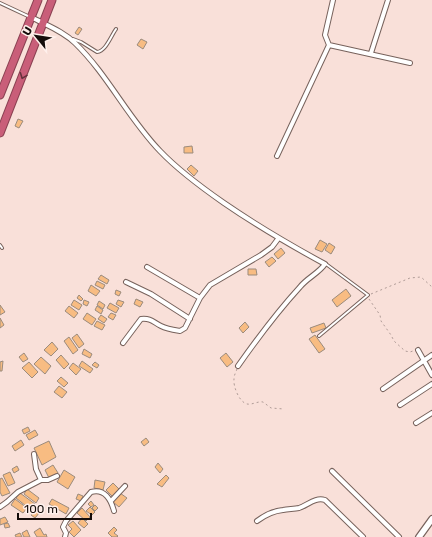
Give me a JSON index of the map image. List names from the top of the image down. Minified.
{"scale_bar":"100 m","north":"top left"}
